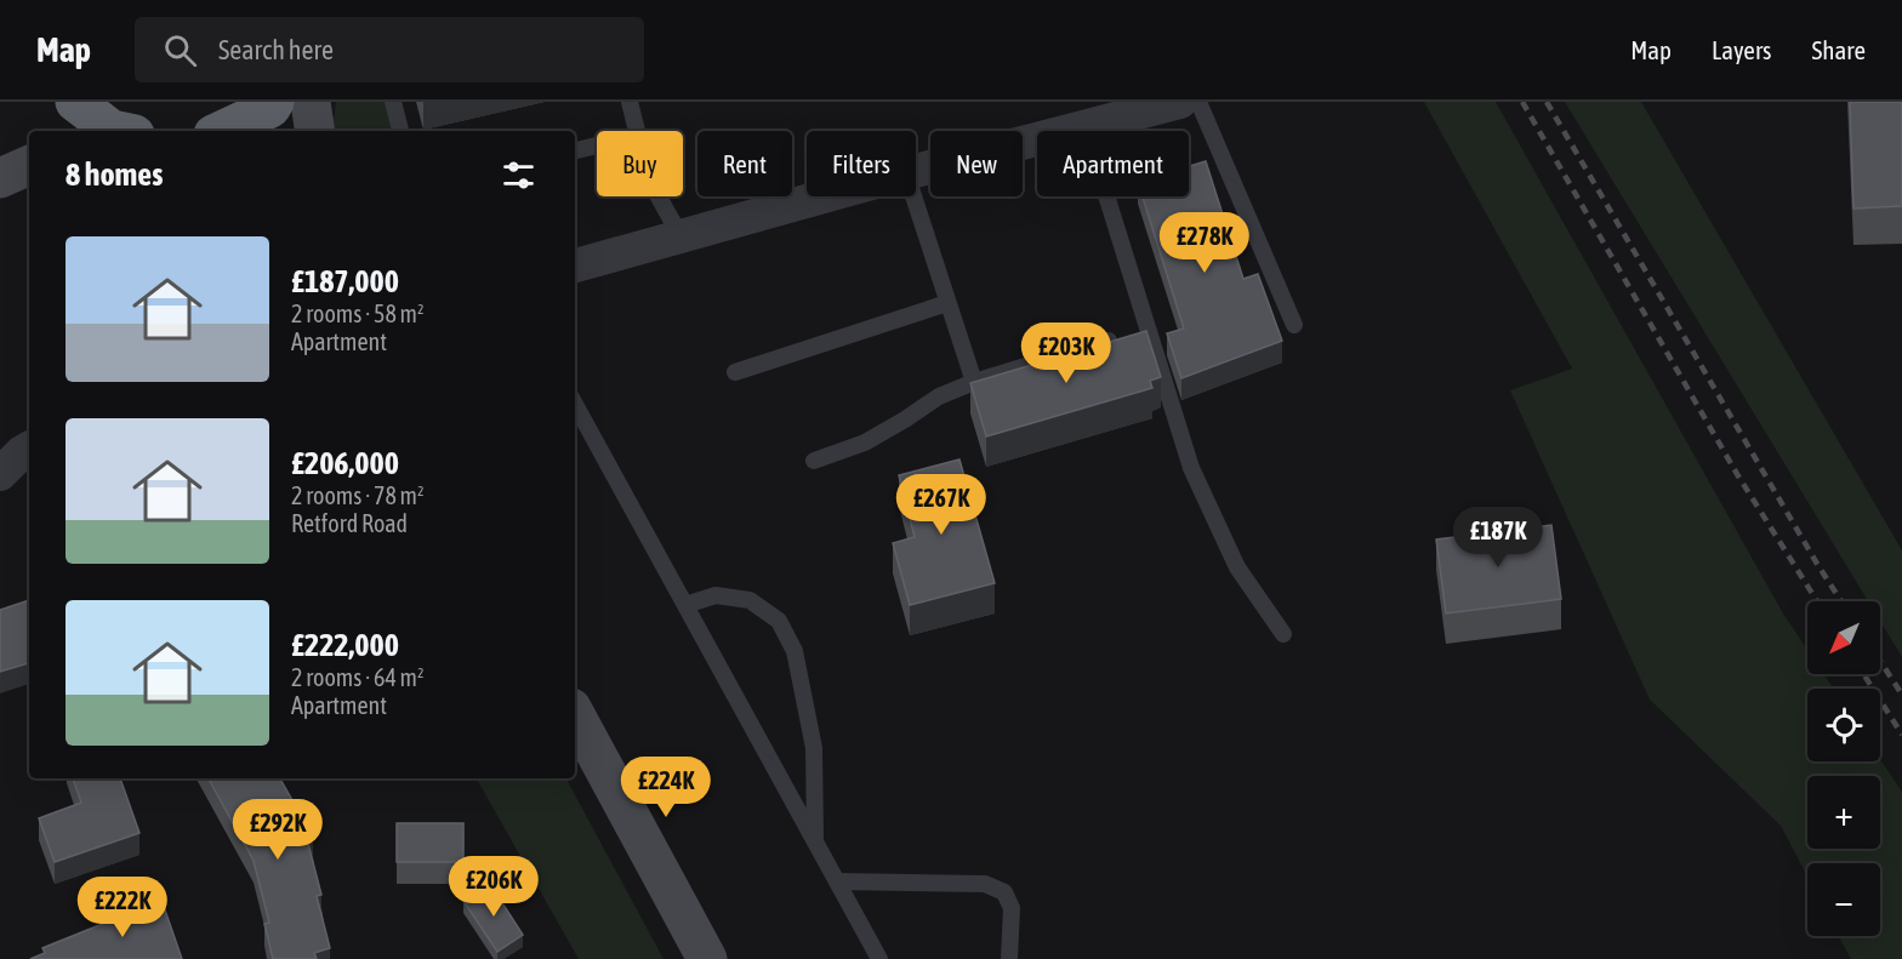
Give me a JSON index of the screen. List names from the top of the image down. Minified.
{"north":"bottom left","page":{"header":"Map","search":"Search here","nav":["Map","Layers","Share"],"chip":["Buy","Rent","Filters","New","Apartment"],"heading":"8 homes","price":["£278K","£203K","£267K","£187K","£224K","£292K","£206K","£222K"],"list":[{"name":"£187,000","note":"2 rooms · 58 m² · Apartment"},{"name":"£206,000","note":"2 rooms · 78 m² · Retford Road"},{"name":"£222,000","note":"2 rooms · 64 m² · Apartment"}],"map_buttons":["+","−"]}}
